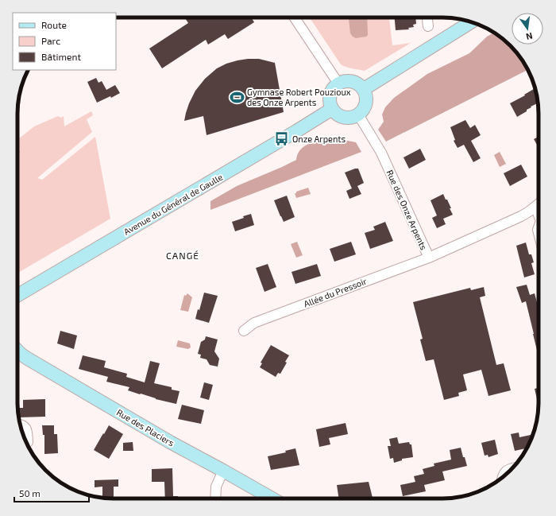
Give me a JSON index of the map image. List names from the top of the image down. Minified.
{"streets":{"street":["Avenue du Général de Gaulle","Rue des Onze Arpents","Allée du Pressoir","Rue des Placiers"]},"crossings":[["Avenue du Général de Gaulle","Rue des Onze Arpents"],["Rue des Onze Arpents","Allée du Pressoir"]],"districts":["CANGÉ"],"places":{"sports":["Gymnase Robert Pouzioux des Onze Arpents"],"bus stop":["Onze Arpents"]},"legend":["Route","Parc","Bâtiment"],"scale_bar":"50 m","north":"bottom"}
